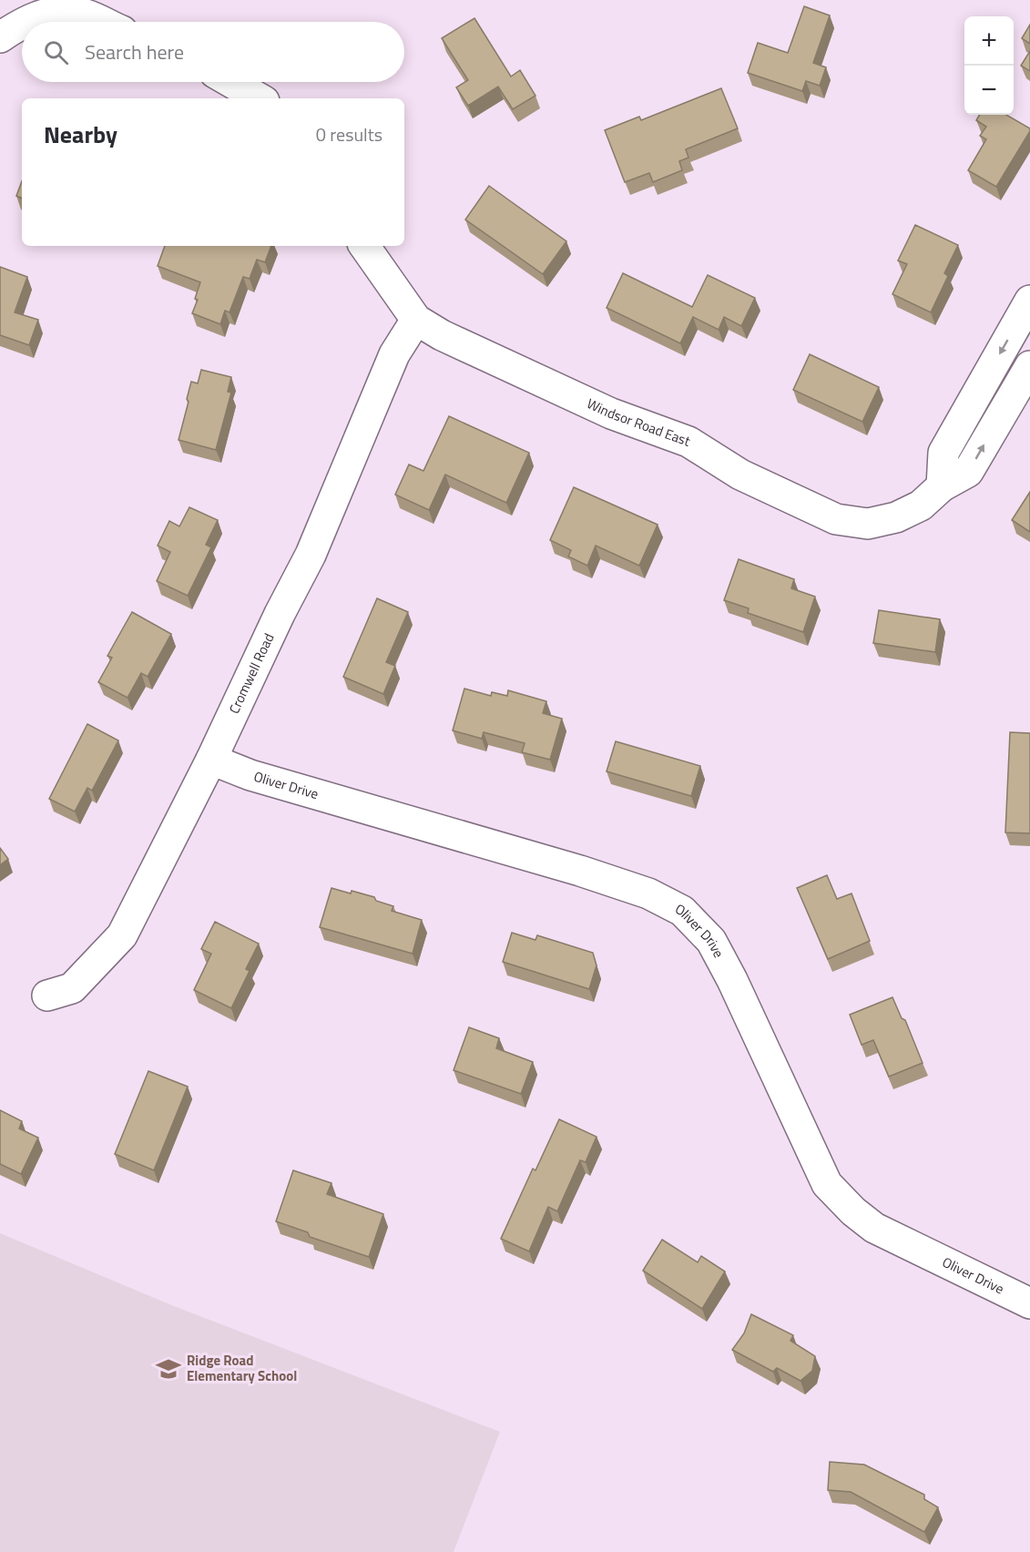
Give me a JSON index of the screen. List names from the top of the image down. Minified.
{"streets":{"street":["Windsor Road East","Cromwell Road","Oliver Drive"]},"crossings":[["Windsor Road East","Cromwell Road"],["Cromwell Road","Oliver Drive"]],"places":{"school or university":["Ridge Road Elementary School"]},"page":{"map_buttons":["+","−"],"search":"Search here","heading":["Nearby","0 results"]}}
